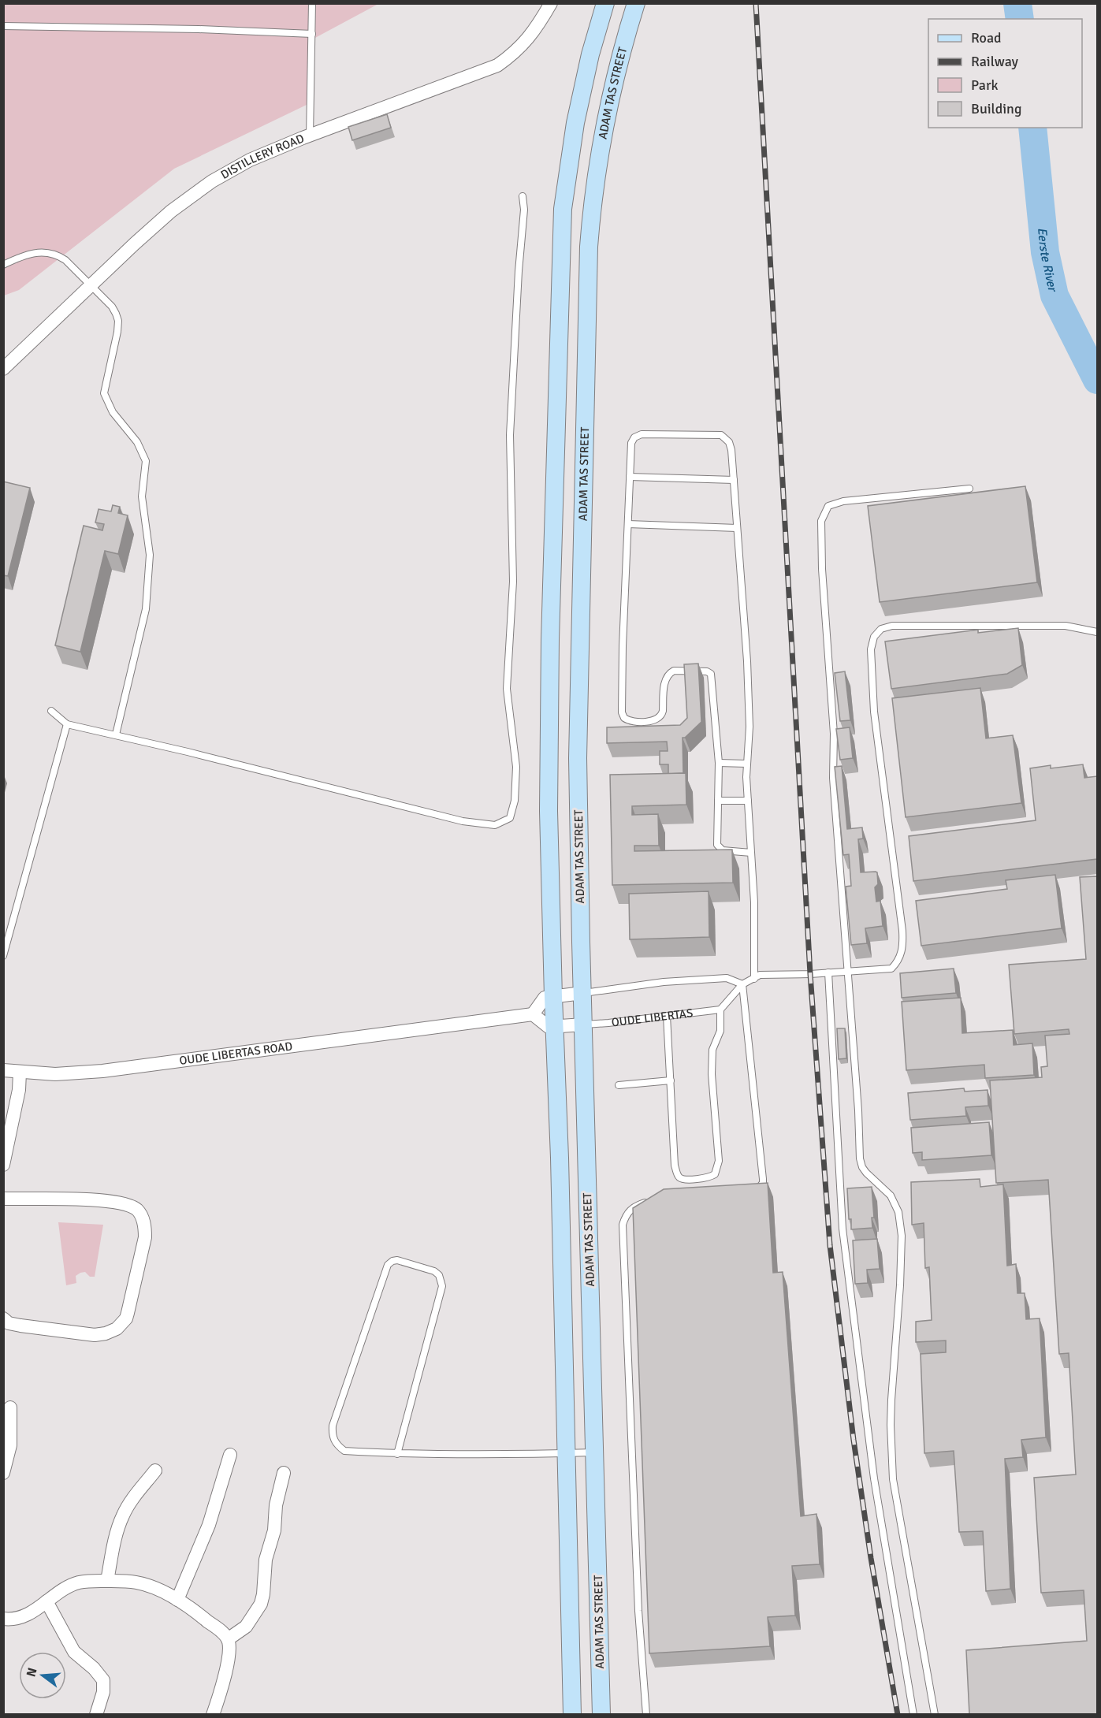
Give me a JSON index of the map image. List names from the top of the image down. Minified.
{"streets":{"main road":["ADAM TAS STREET"],"street":["DISTILLERY ROAD","OUDE LIBERTAS ROAD"],"lane":["OUDE LIBERTAS"]},"crossings":[["ADAM TAS STREET","OUDE LIBERTAS"]],"water":["Eerste River"],"legend":["Road","Railway","Park","Building"],"north":"left"}
